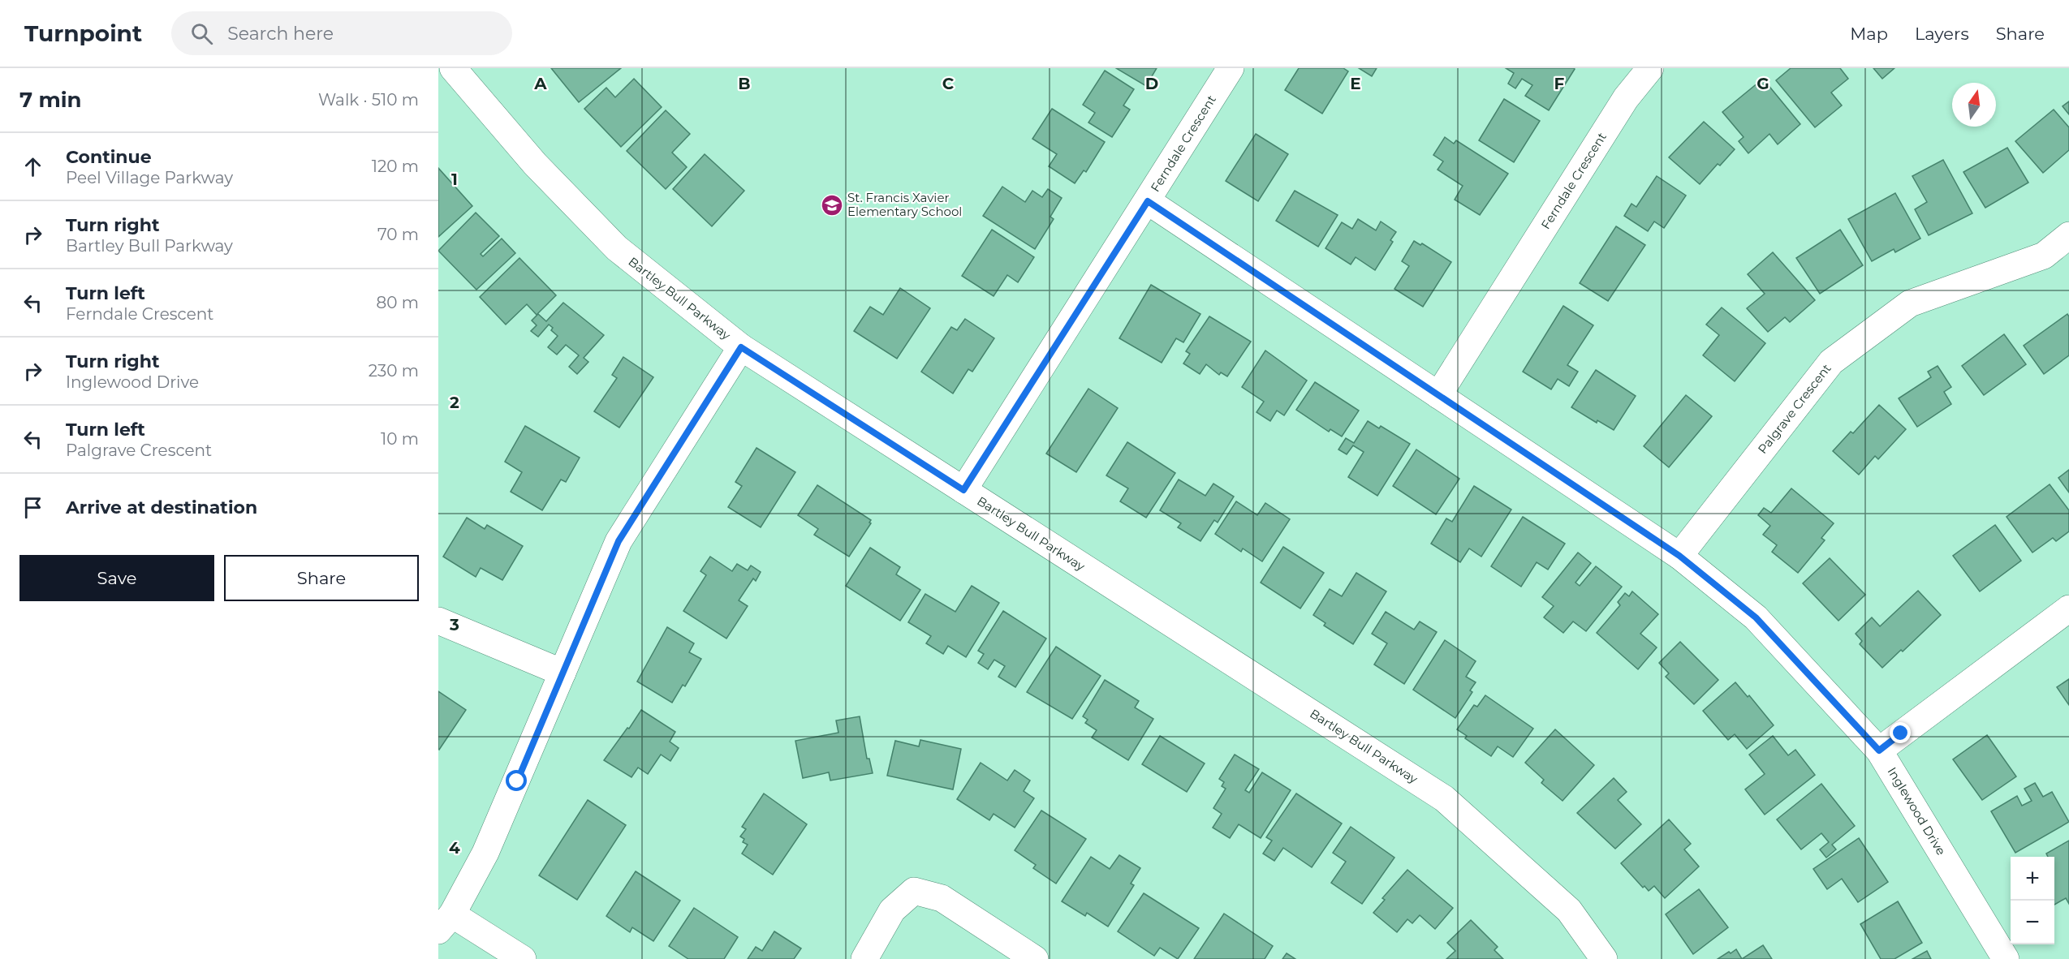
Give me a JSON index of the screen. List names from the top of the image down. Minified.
{"streets":{"street":["Ferndale Crescent","Bartley Bull Parkway","Palgrave Crescent","Inglewood Drive"]},"crossings":[["Ferndale Crescent","Bartley Bull Parkway"],["Ferndale Crescent","Inglewood Drive"],["Palgrave Crescent","Inglewood Drive"]],"places":{"school or university":["St. Francis Xavier Elementary School"]},"north":"top","page":{"header":"Turnpoint","search":"Search here","nav":["Map","Layers","Share"],"heading":["7 min","Walk · 510 m"],"list":[["Continue","Peel Village Parkway","120 m"],["Turn right","Bartley Bull Parkway","70 m"],["Turn left","Ferndale Crescent","80 m"],["Turn right","Inglewood Drive","230 m"],["Turn left","Palgrave Crescent","10 m"],"Arrive at destination"],"buttons":["Save","Share"],"map_buttons":["+","−"]},"grid":{"columns":["A","B","C","D","E","F","G"],"rows":["1","2","3","4"]}}
